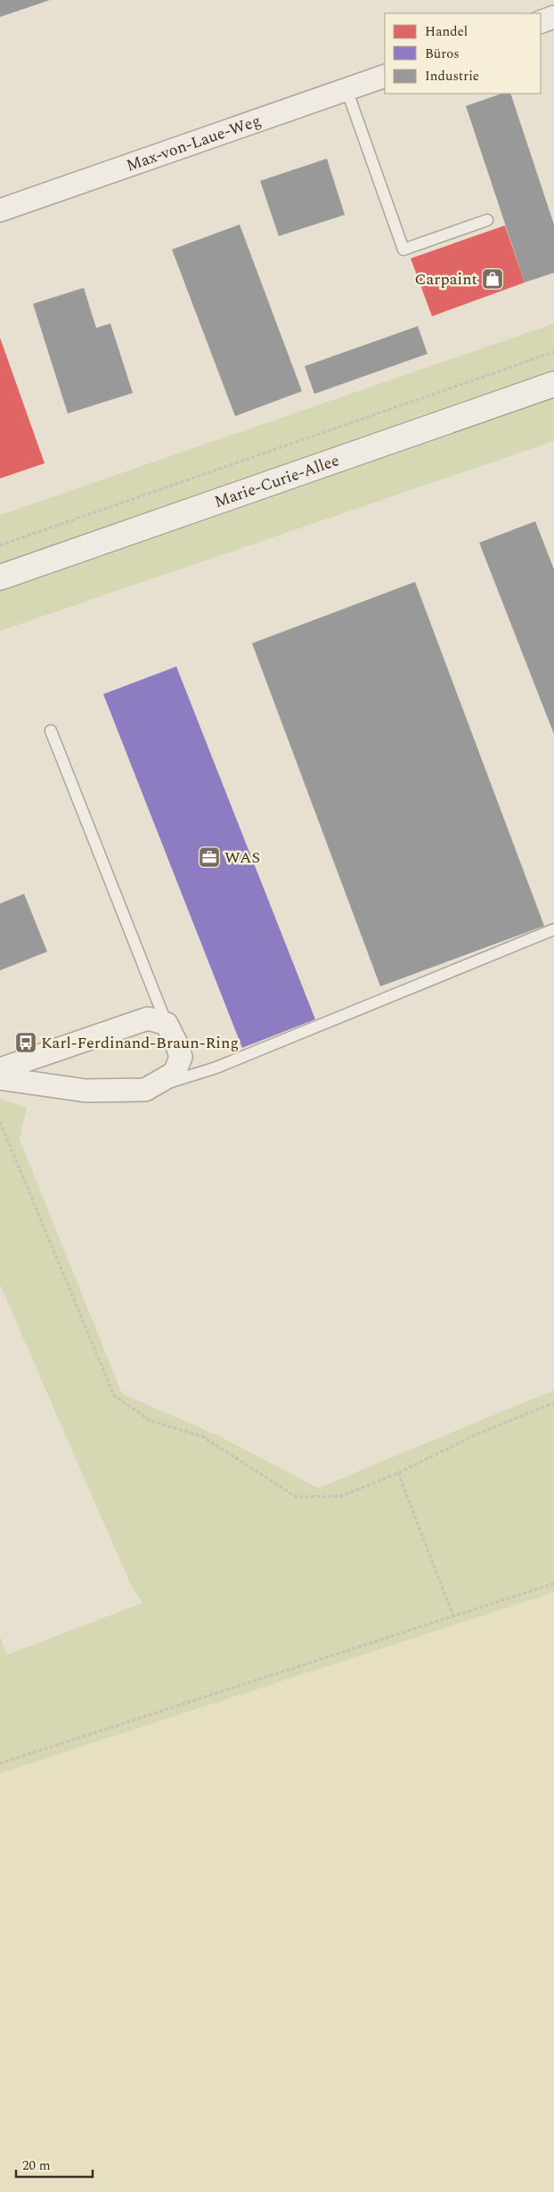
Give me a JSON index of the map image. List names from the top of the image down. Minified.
{"streets":{"main road":["Marie-Curie-Allee"],"street":["Max-von-Laue-Weg"]},"places":{"shop":["Carpaint"],"office":["WAS"],"bus stop":["Karl-Ferdinand-Braun-Ring"]},"legend":["Handel","Büros","Industrie"],"scale_bar":"20 m"}
